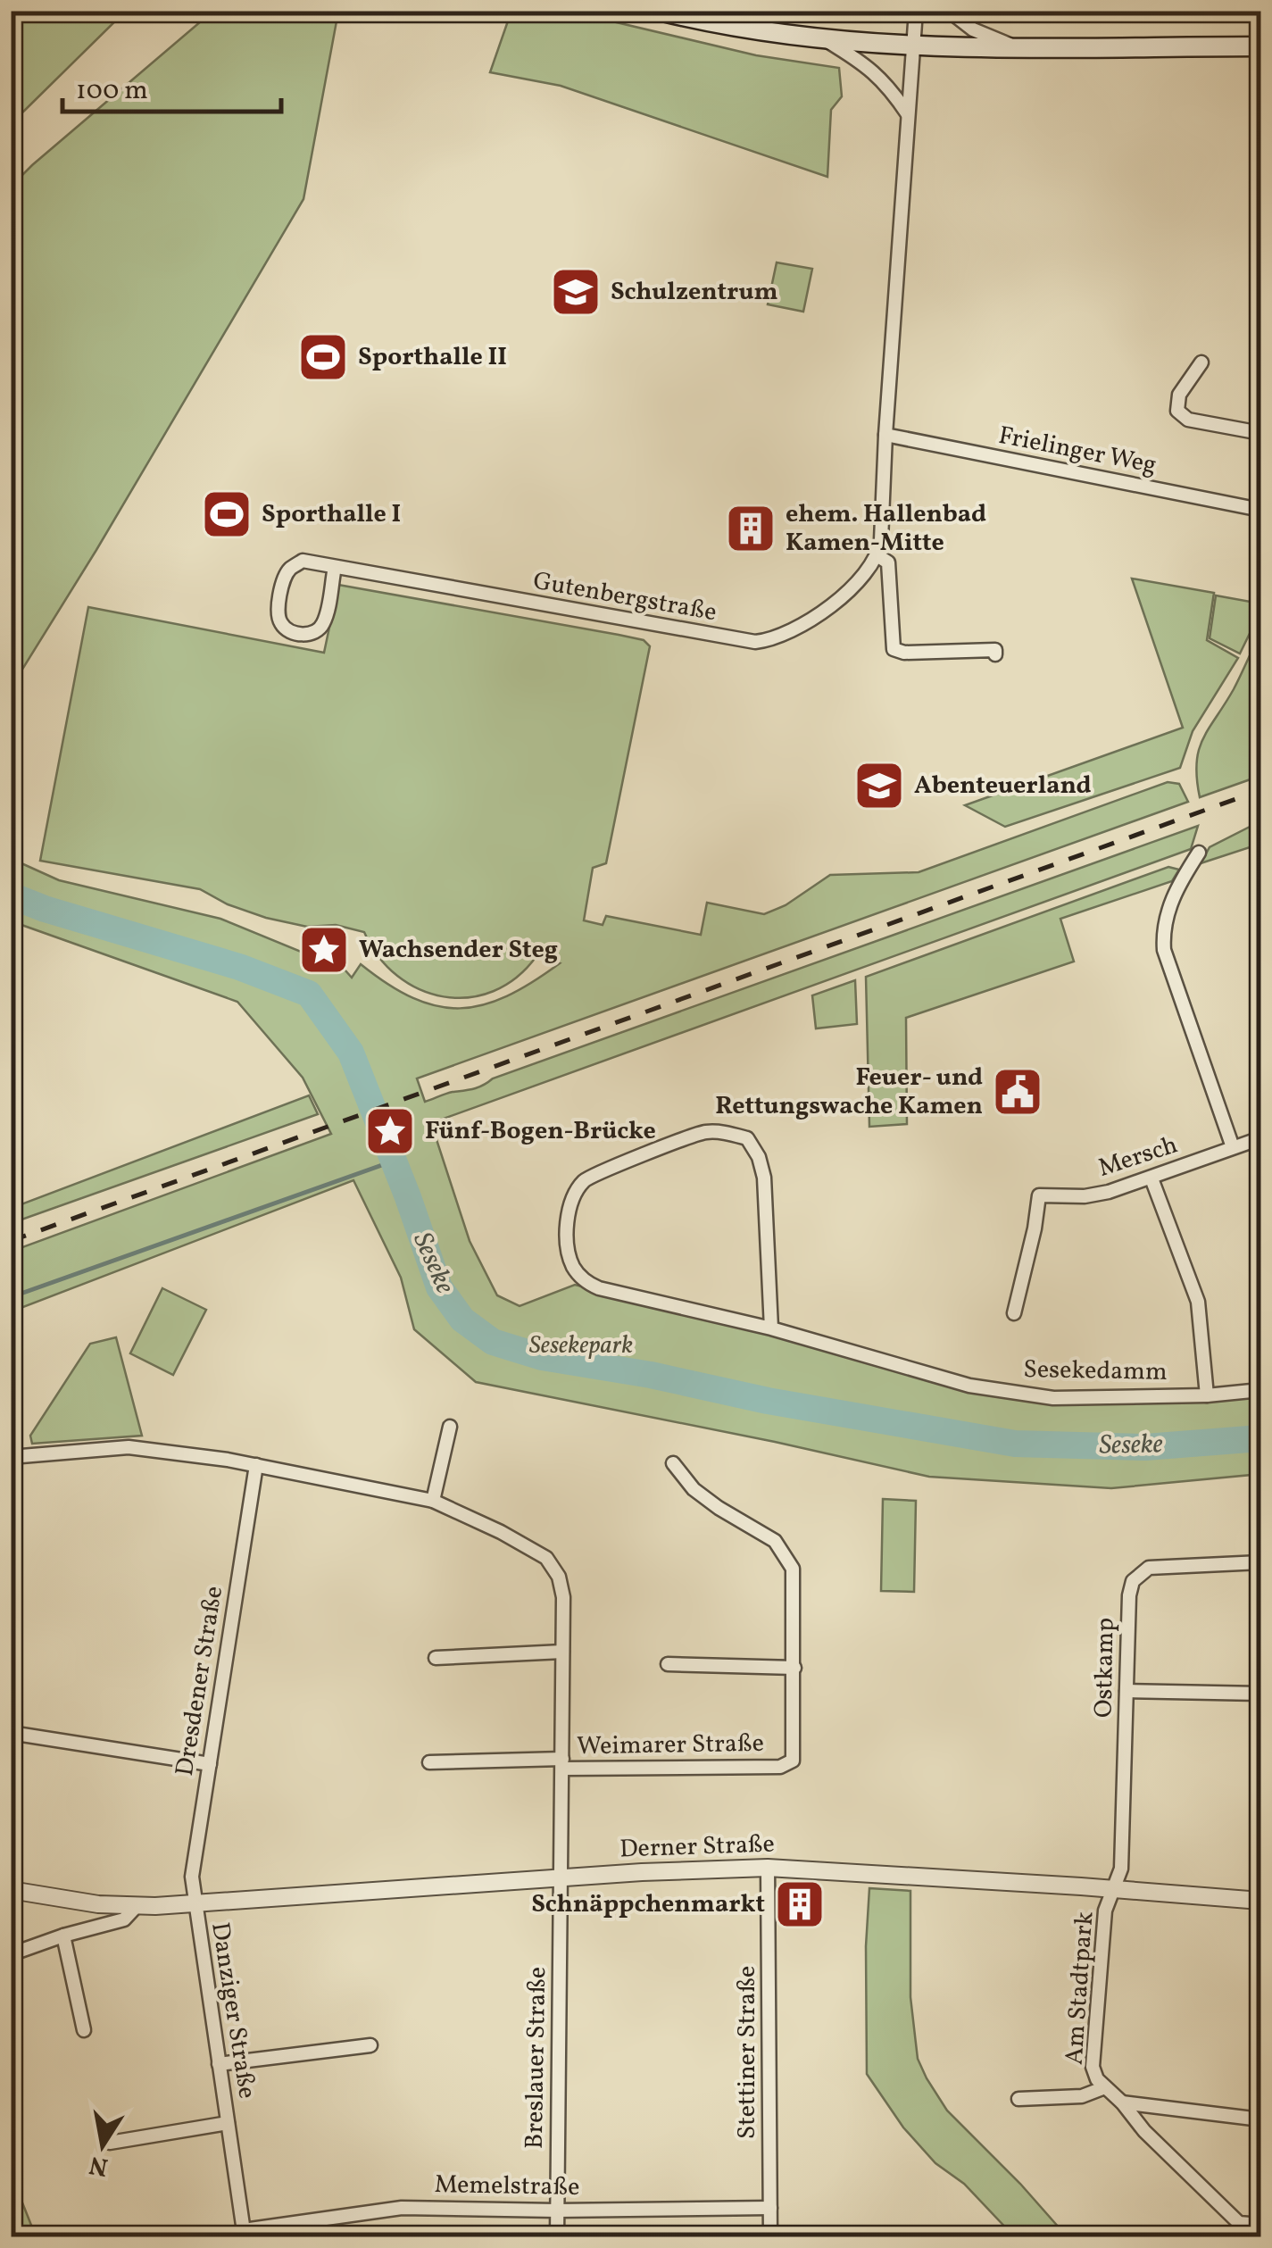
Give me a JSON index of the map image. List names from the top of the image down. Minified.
{"streets":{"street":["Frielinger Weg","Gutenbergstraße","Mersch","Sesekedamm","Ostkamp","Dresdener Straße","Weimarer Straße","Derner Straße","Am Stadtpark","Danziger Straße","Stettiner Straße","Breslauer Straße","Memelstraße"]},"crossings":[["Ostkamp","Derner Straße"],["Ostkamp","Am Stadtpark"],["Dresdener Straße","Derner Straße"],["Dresdener Straße","Danziger Straße"],["Dresdener Straße","Breslauer Straße"],["Weimarer Straße","Breslauer Straße"],["Derner Straße","Am Stadtpark"],["Derner Straße","Danziger Straße"],["Derner Straße","Stettiner Straße"],["Derner Straße","Breslauer Straße"],["Danziger Straße","Memelstraße"],["Stettiner Straße","Memelstraße"],["Breslauer Straße","Memelstraße"]],"water":["Seseke"],"parks":["Sesekepark"],"places":{"school or university":["Schulzentrum","Abenteuerland"],"sports":["Sporthalle II","Sporthalle I"],"building":["ehem. Hallenbad Kamen-Mitte","Schnäppchenmarkt"],"place":["Wachsender Steg","Fünf-Bogen-Brücke"],"public building":["Feuer- und Rettungswache Kamen"]},"scale_bar":"100 m","north":"bottom"}
